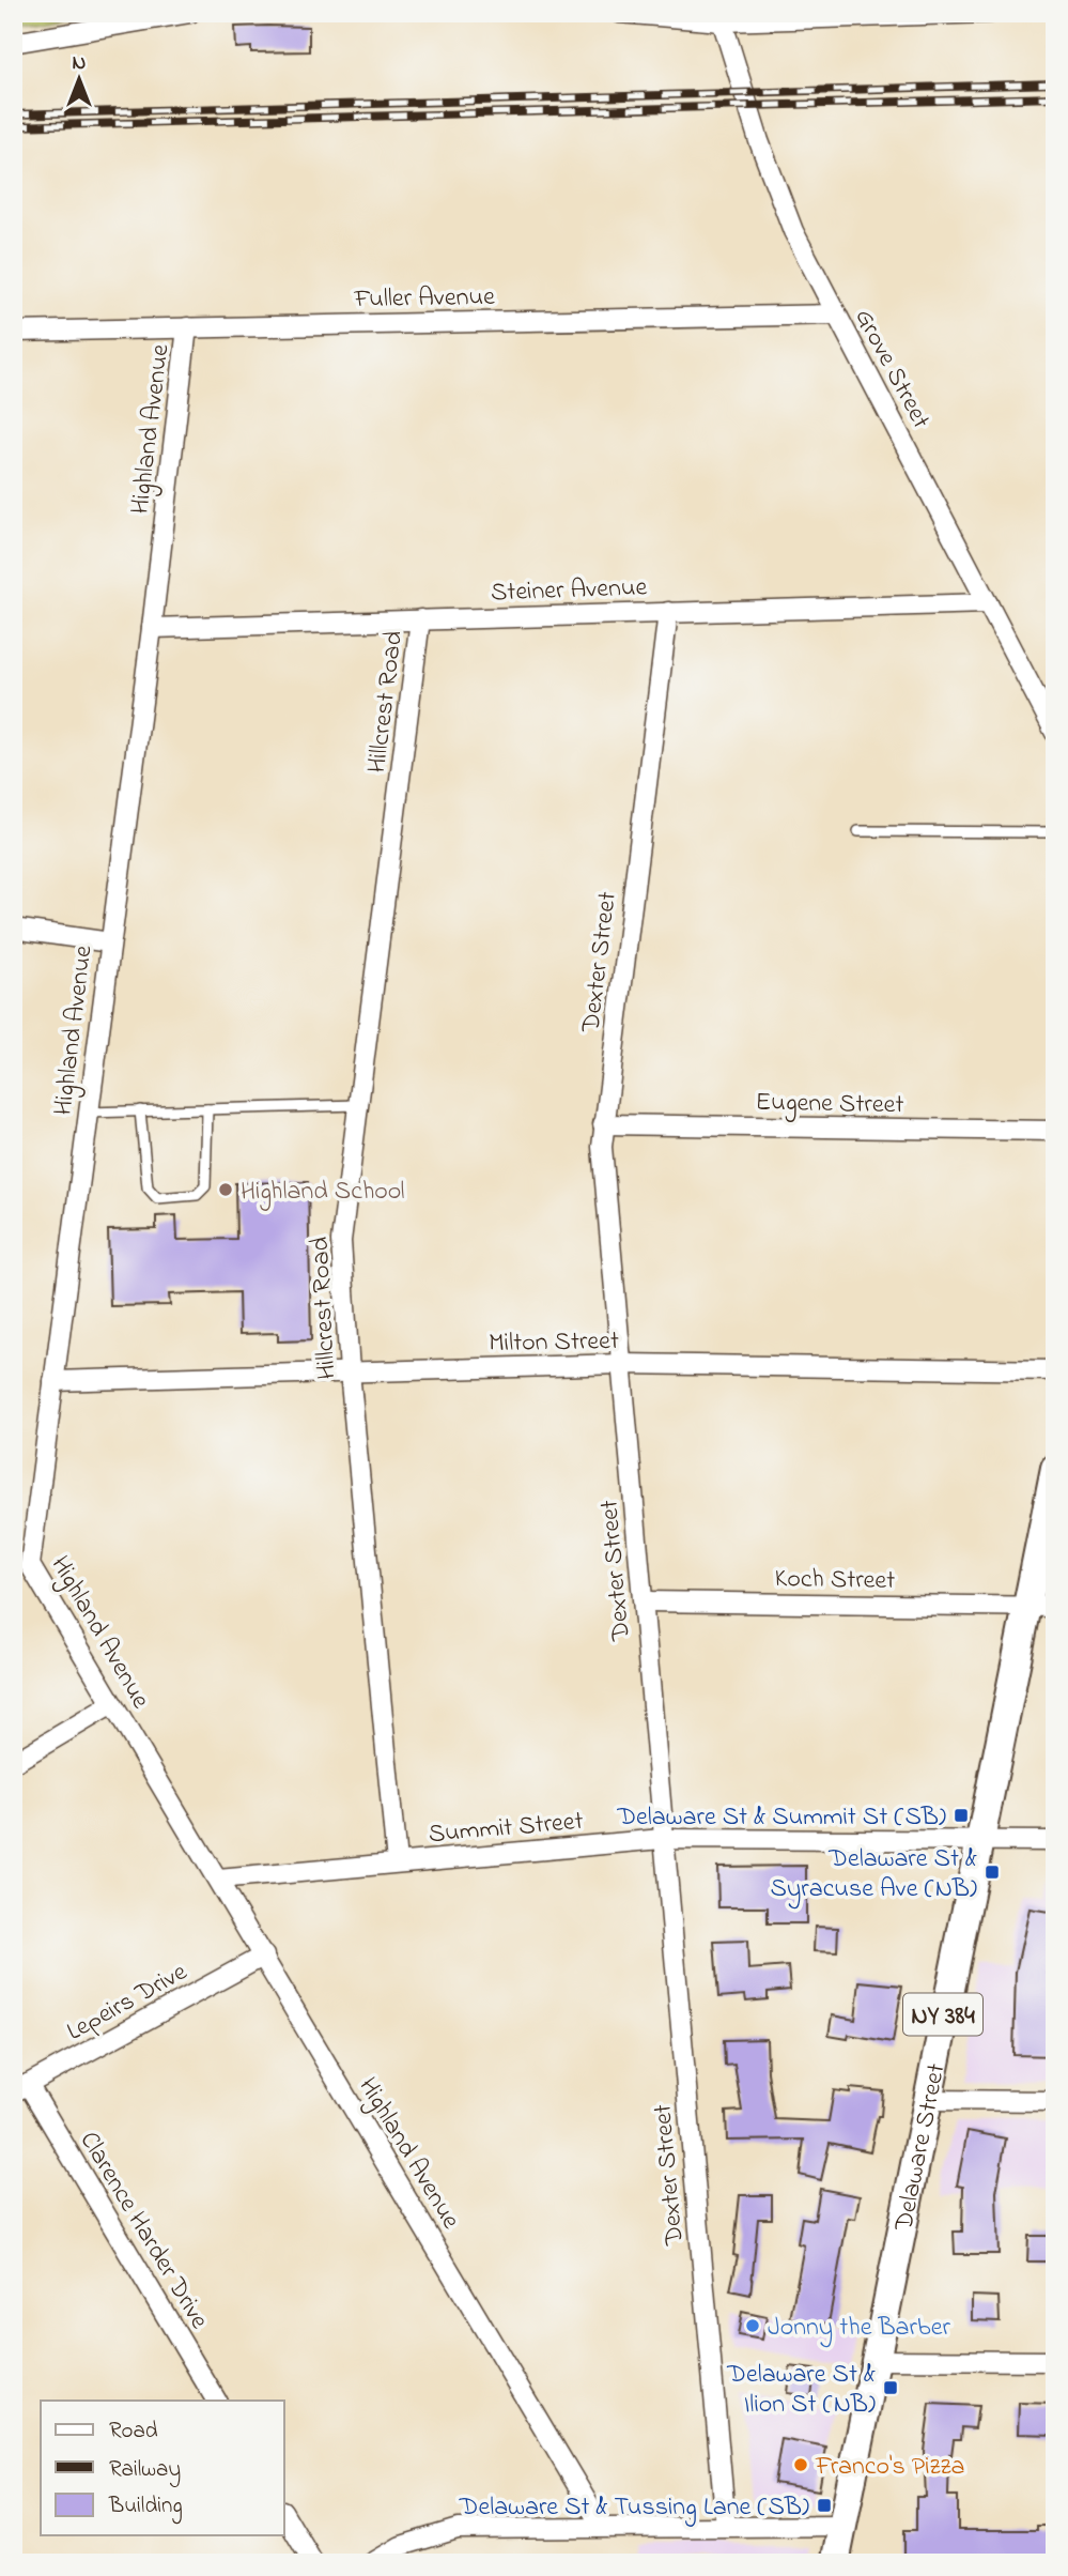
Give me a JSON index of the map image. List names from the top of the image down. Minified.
{"streets":{"main road":["NY 384","Delaware Street"],"street":["Fuller Avenue","Grove Street","Highland Avenue","Steiner Avenue","Hillcrest Road","Dexter Street","Eugene Street","Milton Street","Koch Street","Summit Street","Lepeirs Drive","Clarence Harder Drive"]},"crossings":[["Fuller Avenue","Grove Street"],["Fuller Avenue","Highland Avenue"],["Grove Street","Steiner Avenue"],["Highland Avenue","Steiner Avenue"],["Highland Avenue","Milton Street"],["Highland Avenue","Summit Street"],["Highland Avenue","Lepeirs Drive"],["Steiner Avenue","Hillcrest Road"],["Steiner Avenue","Dexter Street"],["Hillcrest Road","Milton Street"],["Hillcrest Road","Summit Street"],["Dexter Street","Eugene Street"],["Dexter Street","Milton Street"],["Dexter Street","Koch Street"],["Dexter Street","Summit Street"],["Koch Street","Delaware Street"],["Summit Street","Delaware Street"],["Lepeirs Drive","Clarence Harder Drive"]],"places":{"other":["Highland School","Jonny the Barber","Franco's Pizza"],"transit":["Delaware St & Summit St (SB)","Delaware St & Syracuse Ave (NB)","Delaware St & Ilion St (NB)","Delaware St & Tussing Lane (SB)"]},"legend":["Road","Railway","Building"],"north":"top"}
